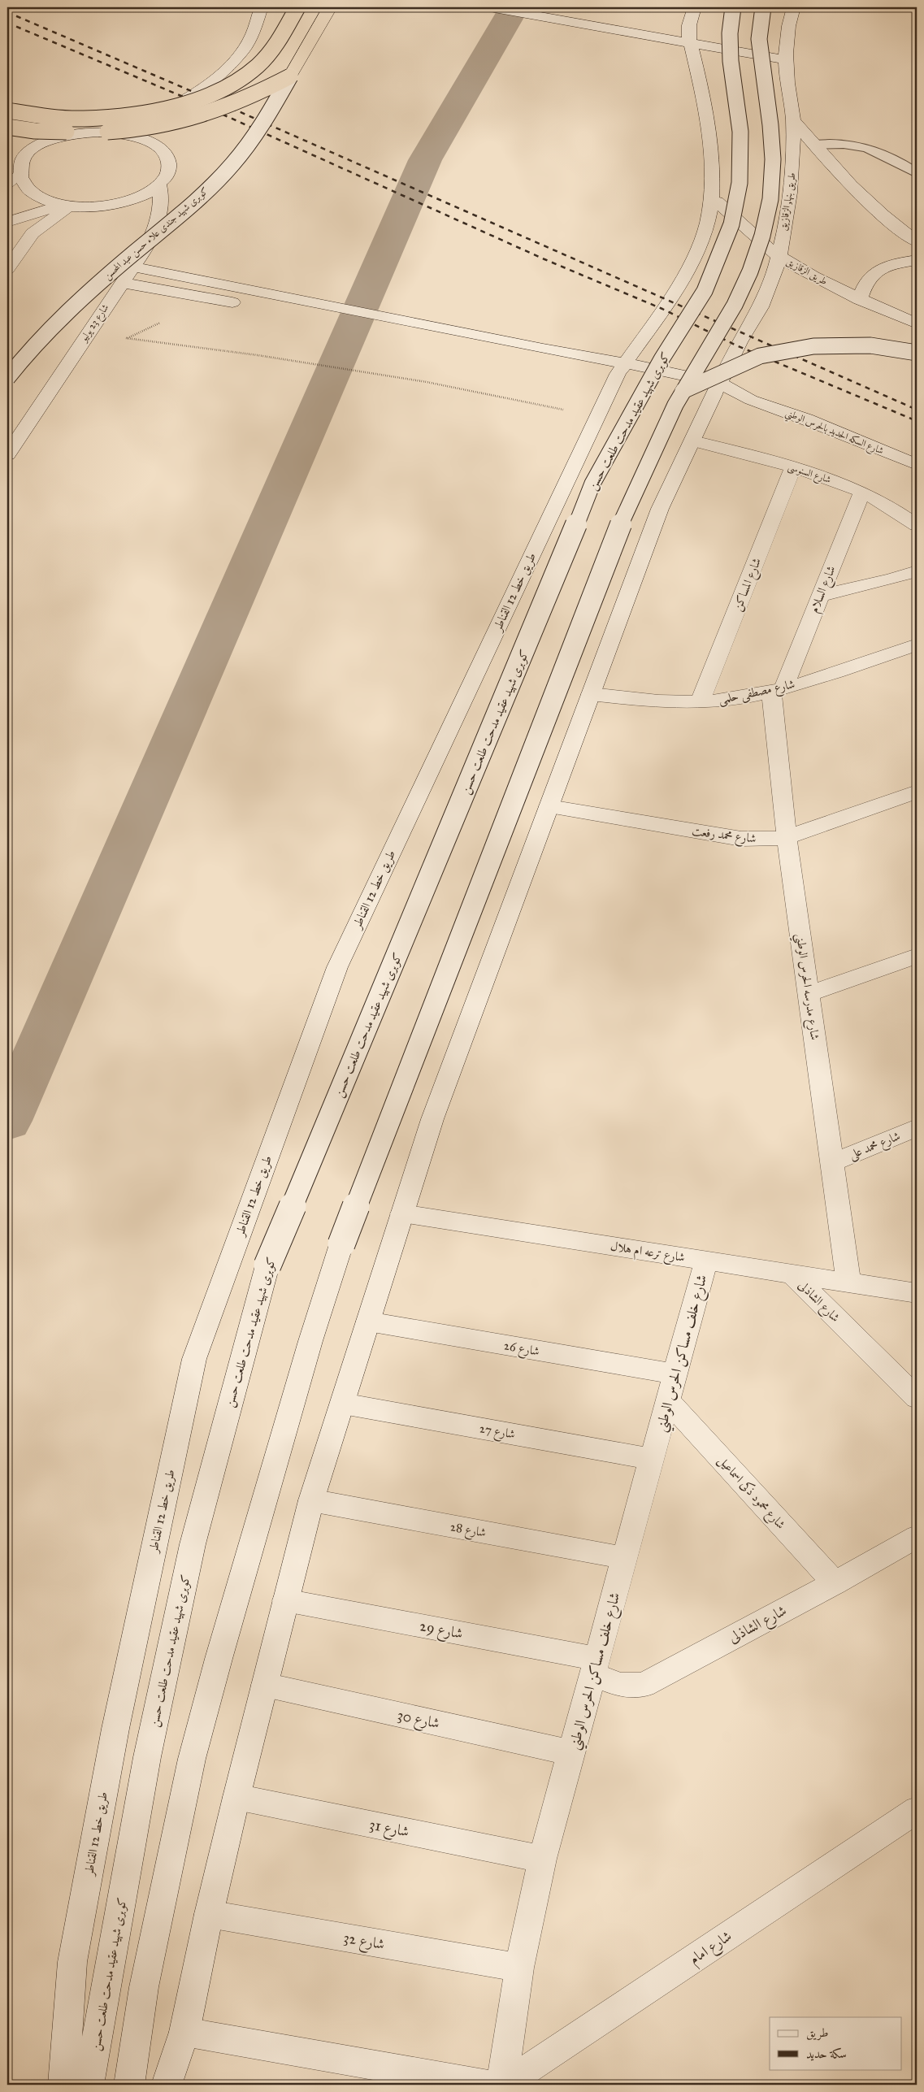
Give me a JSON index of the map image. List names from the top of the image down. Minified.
{"streets":{"main road":["طريق بنها, الزقازيق","كوبرى شهيد جندى علاء حسن عبد المحسن","طريق الزقازيق","شارع 23 يوليو","كوبرى شهيد عقيد مدحت طلعت حسن","شارع السكه الحديد بالحرس الوطني","شارع السنوسى","شارع المساكن","شارع السلام","طريق خط 12 القناطر","شارع مصطفى حلمى","شارع محمد رفعت","شارع مدرسه الحرس الوطني","شارع محمد على","شارع ترعه ام هلال","شارع الشاذلى","شارع 26","شارع خلف مساكن الحرس الوطني","شارع 27","شارع محمود ذكى اسماعيل","شارع 28","شارع 29","شارع 30","شارع 31","شارع 32","شارع امام"]},"crossings":[["طريق بنها, الزقازيق","طريق الزقازيق"],["طريق بنها, الزقازيق","شارع السكه الحديد بالحرس الوطني"],["شارع السكه الحديد بالحرس الوطني","طريق خط 12 القناطر"],["شارع السنوسى","شارع المساكن"],["شارع السنوسى","شارع السلام"],["شارع المساكن","شارع مصطفى حلمى"],["شارع السلام","شارع مصطفى حلمى"],["شارع السلام","شارع مدرسه الحرس الوطني"],["شارع مصطفى حلمى","شارع مدرسه الحرس الوطني"],["شارع محمد رفعت","شارع مدرسه الحرس الوطني"],["شارع مدرسه الحرس الوطني","شارع محمد على"],["شارع مدرسه الحرس الوطني","شارع ترعه ام هلال"],["شارع ترعه ام هلال","شارع الشاذلى"],["شارع ترعه ام هلال","شارع خلف مساكن الحرس الوطني"],["شارع الشاذلى","شارع خلف مساكن الحرس الوطني"],["شارع الشاذلى","شارع محمود ذكى اسماعيل"],["شارع الشاذلى","شارع 29"],["شارع 26","شارع خلف مساكن الحرس الوطني"],["شارع خلف مساكن الحرس الوطني","شارع 27"],["شارع خلف مساكن الحرس الوطني","شارع محمود ذكى اسماعيل"],["شارع خلف مساكن الحرس الوطني","شارع 28"],["شارع خلف مساكن الحرس الوطني","شارع 29"],["شارع خلف مساكن الحرس الوطني","شارع 30"],["شارع خلف مساكن الحرس الوطني","شارع 31"],["شارع خلف مساكن الحرس الوطني","شارع 32"]],"legend":["طريق","سكة حديد"]}
